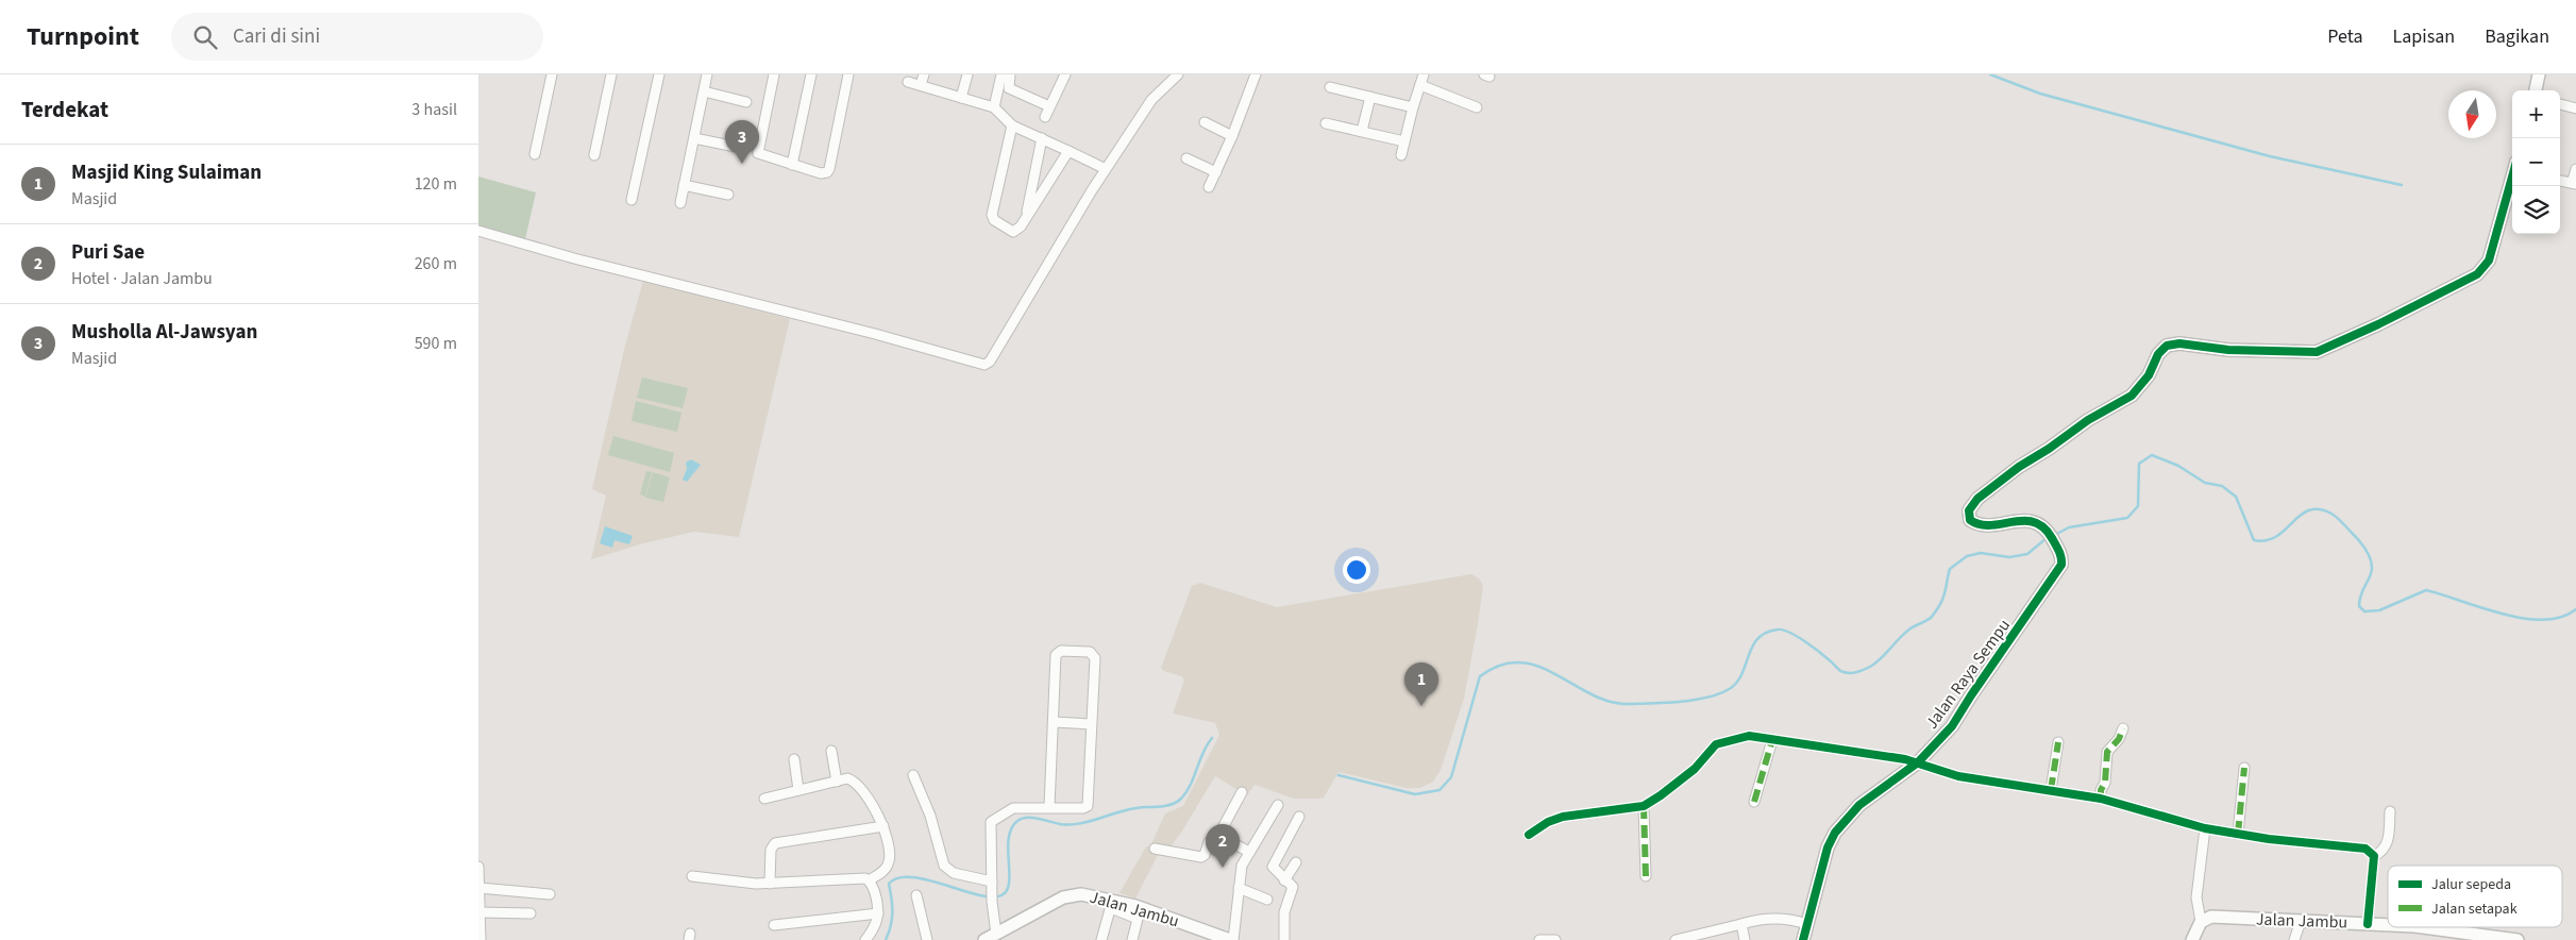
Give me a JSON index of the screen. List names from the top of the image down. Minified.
{"streets":{"street":["Jalan Raya Sempu","Jalan Jambu"]},"legend":["Jalur sepeda","Jalan setapak"],"north":"bottom","page":{"header":"Turnpoint","search":"Cari di sini","nav":["Peta","Lapisan","Bagikan"],"heading":["Terdekat","3 hasil"],"map_buttons":["+","−"],"pins":["3","1","2"],"list":[{"mark":"1","name":"Masjid King Sulaiman","note":"Masjid","value":"120 m"},{"mark":"2","name":"Puri Sae","note":"Hotel · Jalan Jambu","value":"260 m"},{"mark":"3","name":"Musholla Al-Jawsyan","note":"Masjid","value":"590 m"}]}}
